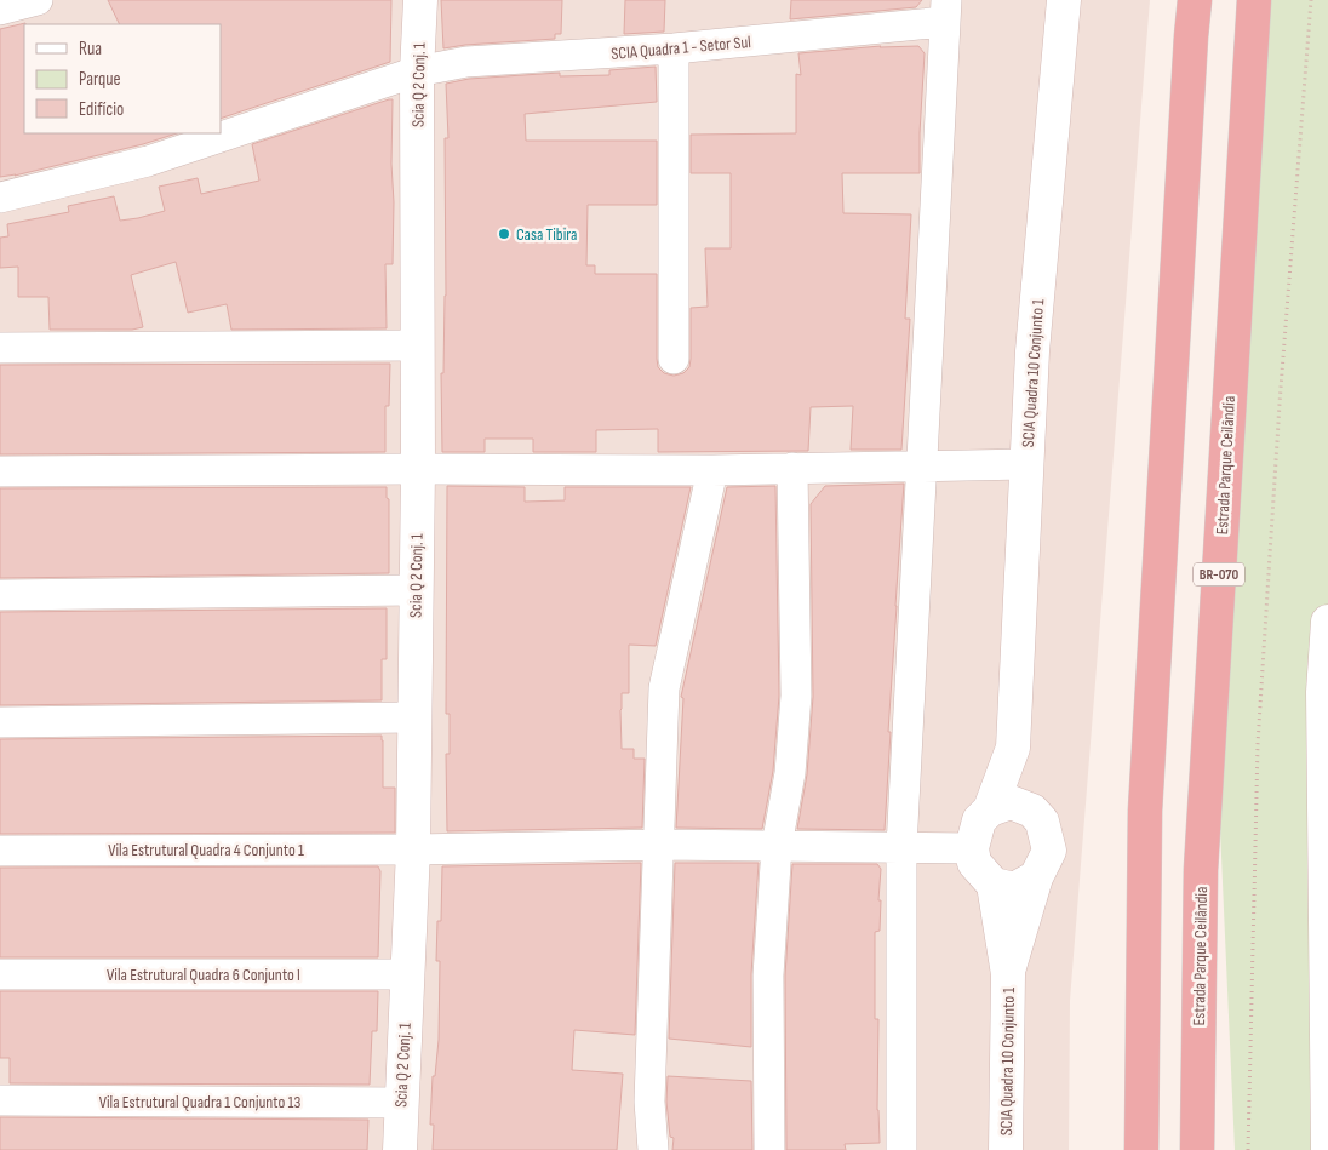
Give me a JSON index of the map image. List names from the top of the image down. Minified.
{"streets":{"highway":["Estrada Parque Ceilândia","BR-070"],"street":["SCIA Quadra 1 - Setor Sul","Scia Q 2 Conj. 1","SCIA Quadra 10 Conjunto 1","Vila Estrutural Quadra 4 Conjunto 1","Vila Estrutural Quadra 6 Conjunto I","Vila Estrutural Quadra 1 Conjunto 13"]},"crossings":[["SCIA Quadra 1 - Setor Sul","Scia Q 2 Conj. 1"],["Scia Q 2 Conj. 1","Vila Estrutural Quadra 4 Conjunto 1"],["Scia Q 2 Conj. 1","Vila Estrutural Quadra 6 Conjunto I"],["Scia Q 2 Conj. 1","Vila Estrutural Quadra 1 Conjunto 13"],["SCIA Quadra 10 Conjunto 1","Vila Estrutural Quadra 4 Conjunto 1"]],"places":["Casa Tibira"],"legend":["Rua","Parque","Edifício"]}
